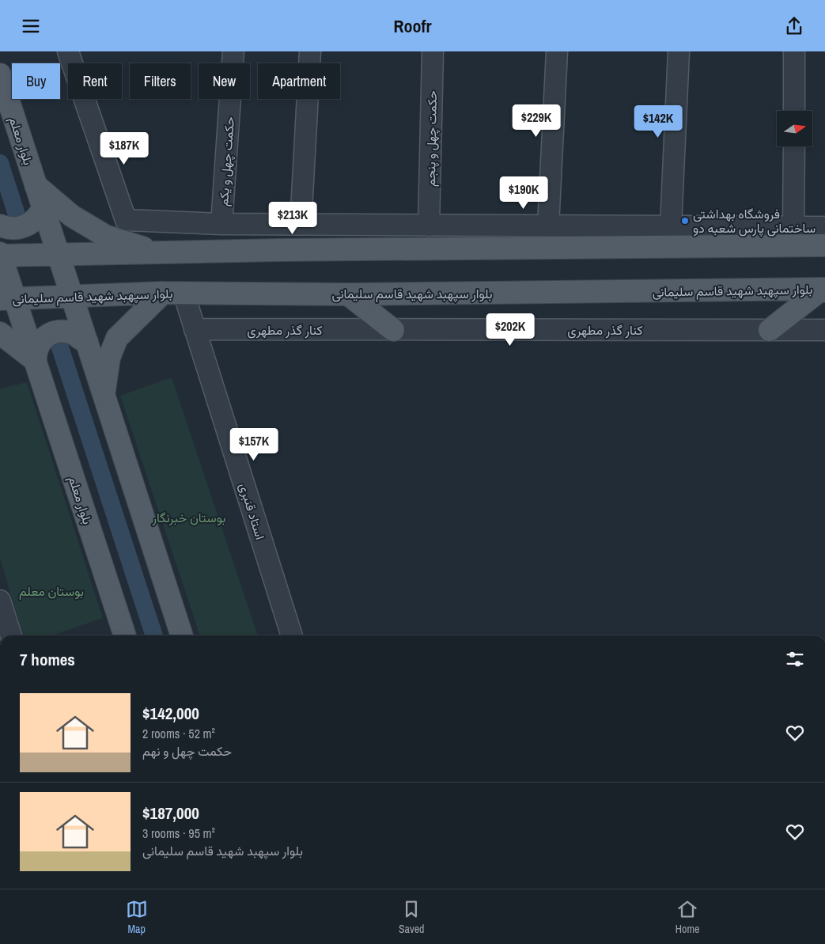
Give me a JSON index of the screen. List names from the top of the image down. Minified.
{"streets":{"main road":["بلوار معلم","بلوار سپهبد شهید قاسم سلیمانی"],"street":["حکمت چهل و پنجم","حکمت چهل و یکم","کنار گذر مطهری","استاد قنبری"]},"crossings":[["بلوار معلم","بلوار سپهبد شهید قاسم سلیمانی"],["بلوار سپهبد شهید قاسم سلیمانی","استاد قنبری"],["کنار گذر مطهری","استاد قنبری"]],"parks":["بوستان خبرنگار","بوستان معلم"],"places":["فروشگاه بهداشتی ساختمانی پارس شعبه دو"],"north":"right","page":{"header":"Roofr","chip":["Buy","Rent","Filters","New","Apartment"],"price":["$229K","$142K","$187K","$190K","$213K","$202K","$157K"],"heading":"7 homes","list":[{"name":"$142,000","note":"2 rooms · 52 m² · حکمت چهل و نهم"},{"name":"$187,000","note":"3 rooms · 95 m² · بلوار سپهبد شهید قاسم سلیمانی"}],"tabs":["Map","Saved","Home"]}}
